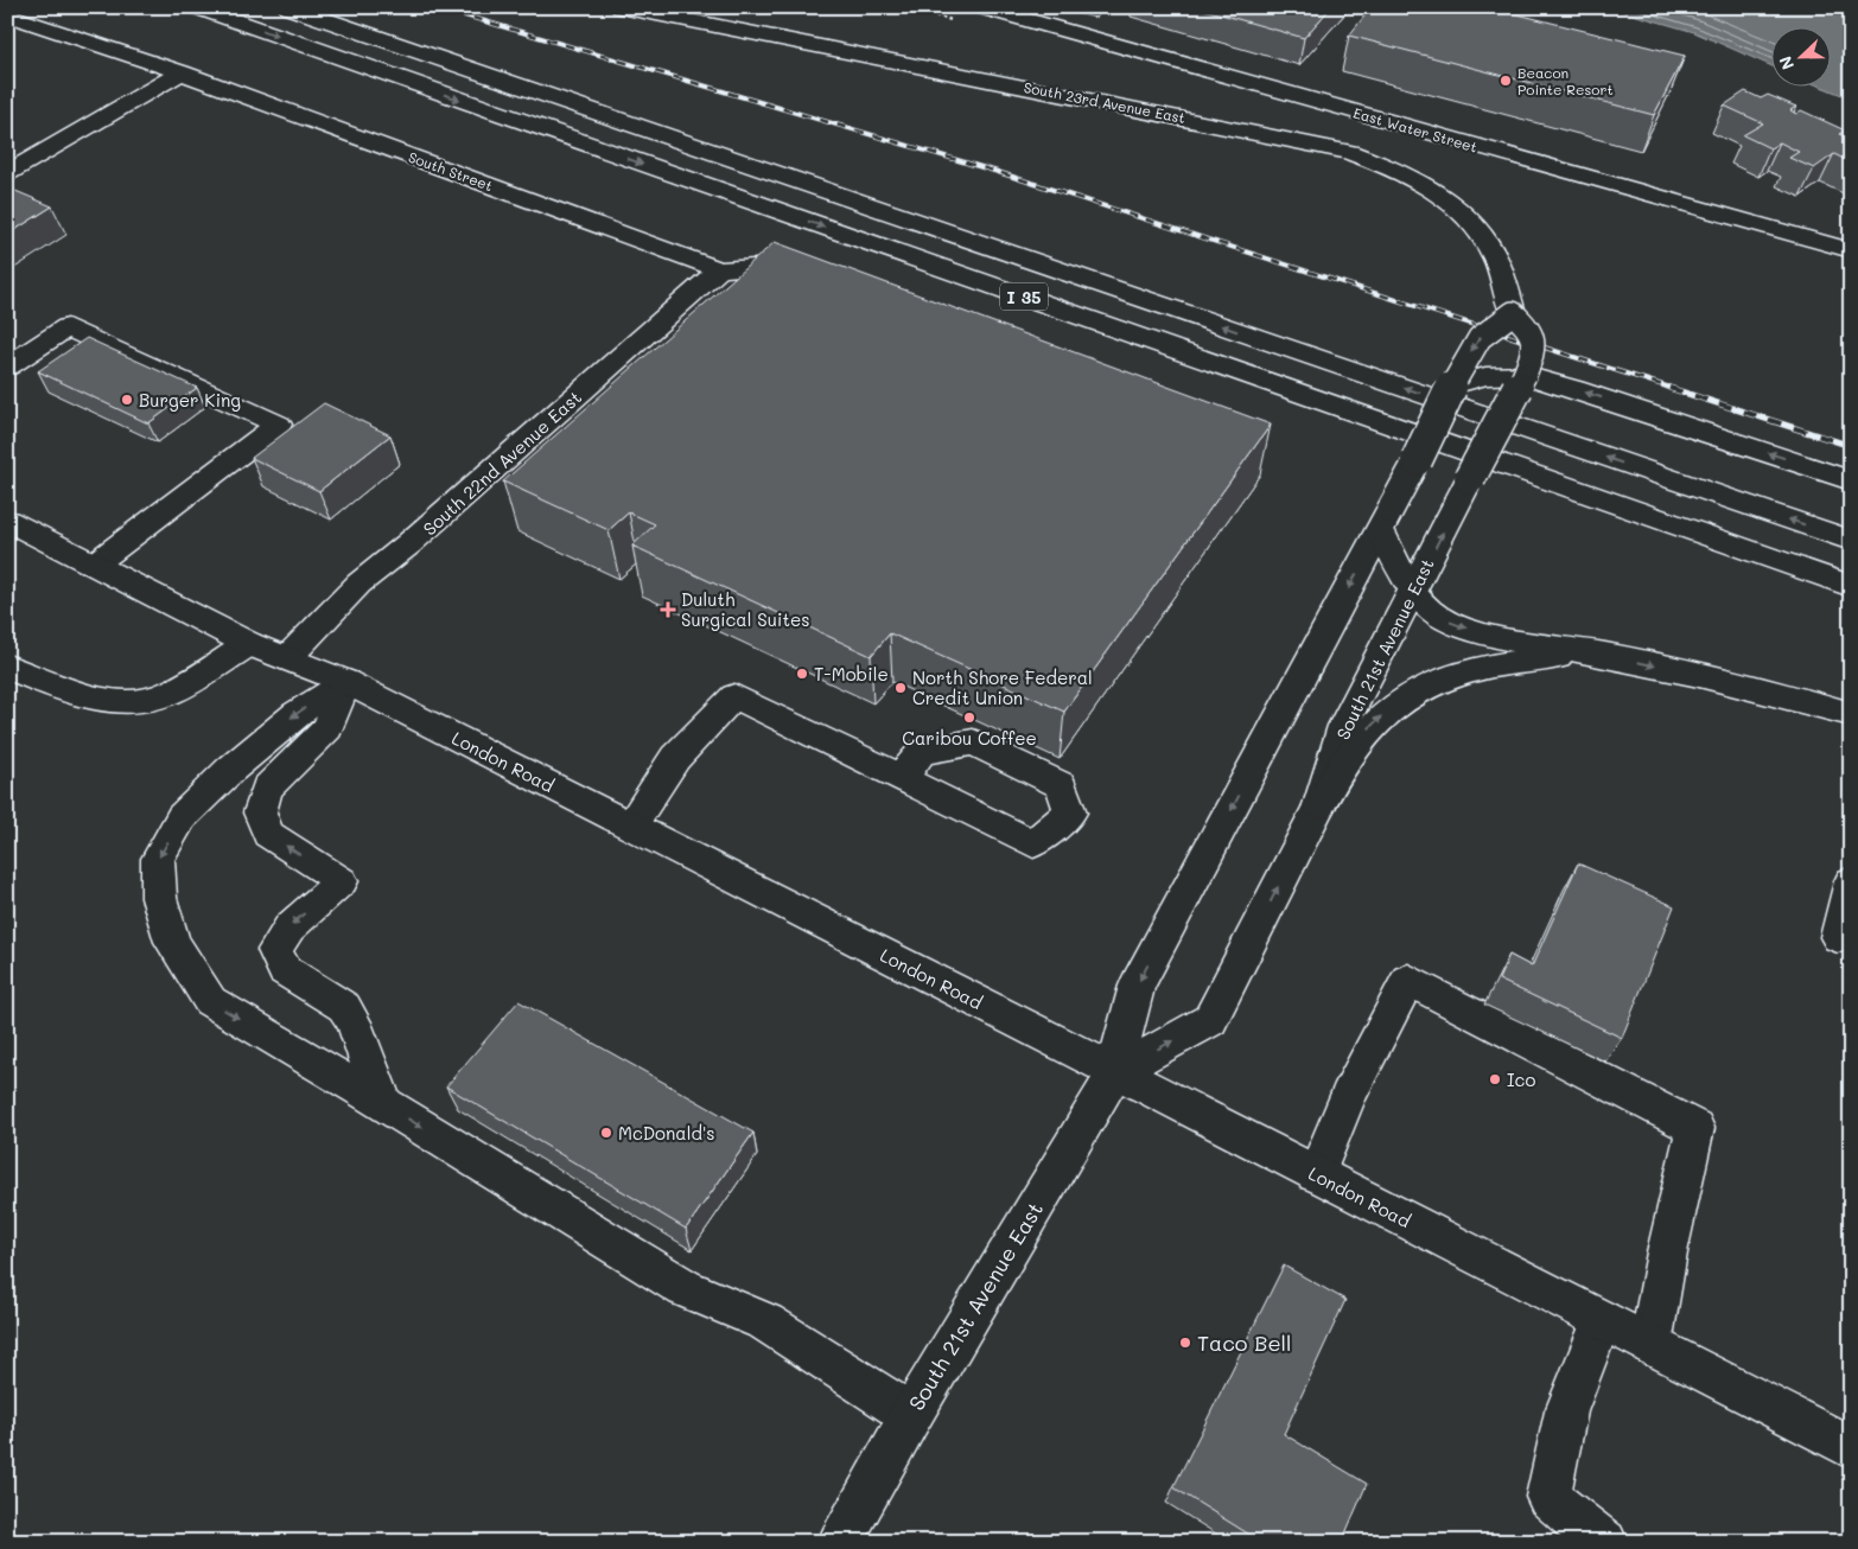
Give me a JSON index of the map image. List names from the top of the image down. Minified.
{"streets":{"main road":["South 23rd Avenue East","East Water Street","South Street","I 35","South 22nd Avenue East","South 21st Avenue East","London Road"]},"crossings":[["South 23rd Avenue East","South 21st Avenue East"],["South Street","South 22nd Avenue East"],["South 22nd Avenue East","London Road"],["South 21st Avenue East","London Road"]],"places":{"other":["Beacon Pointe Resort","Burger King","T-Mobile","North Shore Federal Credit Union","Caribou Coffee","Ico","McDonald's","Taco Bell"],"health":["Duluth Surgical Suites"]},"north":"left"}
